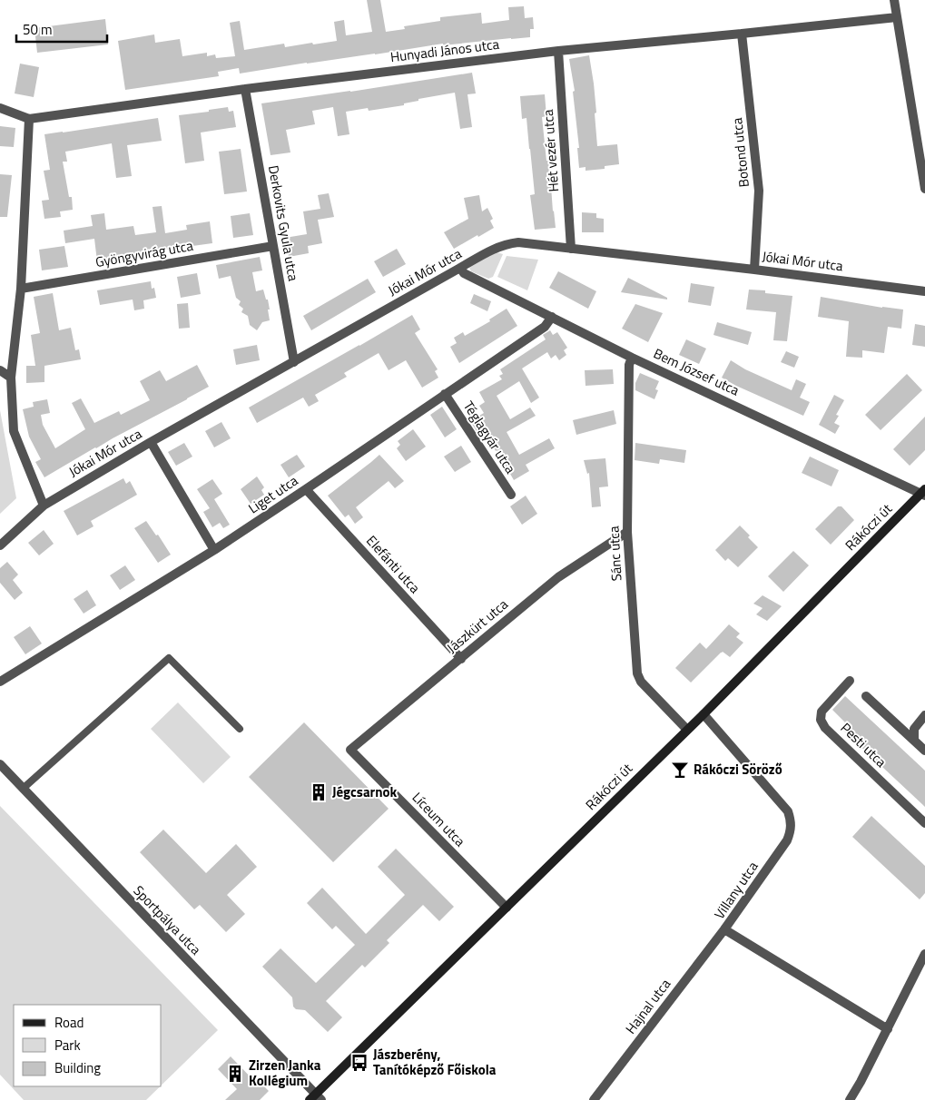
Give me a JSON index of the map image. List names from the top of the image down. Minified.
{"streets":{"street":["Hunyadi János utca","Hét vezér utca","Botond utca","Derkovits Gyula utca","Gyöngyvirág utca","Jókai Mór utca","Bem József utca","Téglagyár utca","Liget utca","Rákóczi út","Sánc utca","Elefánti utca","Jászkürt utca","Pesti utca","Líceum utca","Villany utca","Sportpálya utca","Hajnal utca"]},"crossings":[["Hunyadi János utca","Hét vezér utca"],["Hunyadi János utca","Botond utca"],["Hunyadi János utca","Derkovits Gyula utca"],["Hét vezér utca","Jókai Mór utca"],["Botond utca","Jókai Mór utca"],["Derkovits Gyula utca","Gyöngyvirág utca"],["Derkovits Gyula utca","Jókai Mór utca"],["Jókai Mór utca","Bem József utca"],["Bem József utca","Liget utca"],["Bem József utca","Rákóczi út"],["Bem József utca","Sánc utca"],["Téglagyár utca","Liget utca"],["Liget utca","Elefánti utca"],["Rákóczi út","Sánc utca"],["Rákóczi út","Líceum utca"],["Rákóczi út","Villany utca"],["Rákóczi út","Sportpálya utca"],["Sánc utca","Jászkürt utca"],["Elefánti utca","Jászkürt utca"],["Jászkürt utca","Líceum utca"],["Villany utca","Hajnal utca"]],"places":{"bar":["Rákóczi Söröző"],"building":["Jégcsarnok","Zirzen Janka Kollégium"],"bus stop":["Jászberény, Tanítóképző Főiskola"]},"legend":["Road","Park","Building"],"scale_bar":"50 m"}
